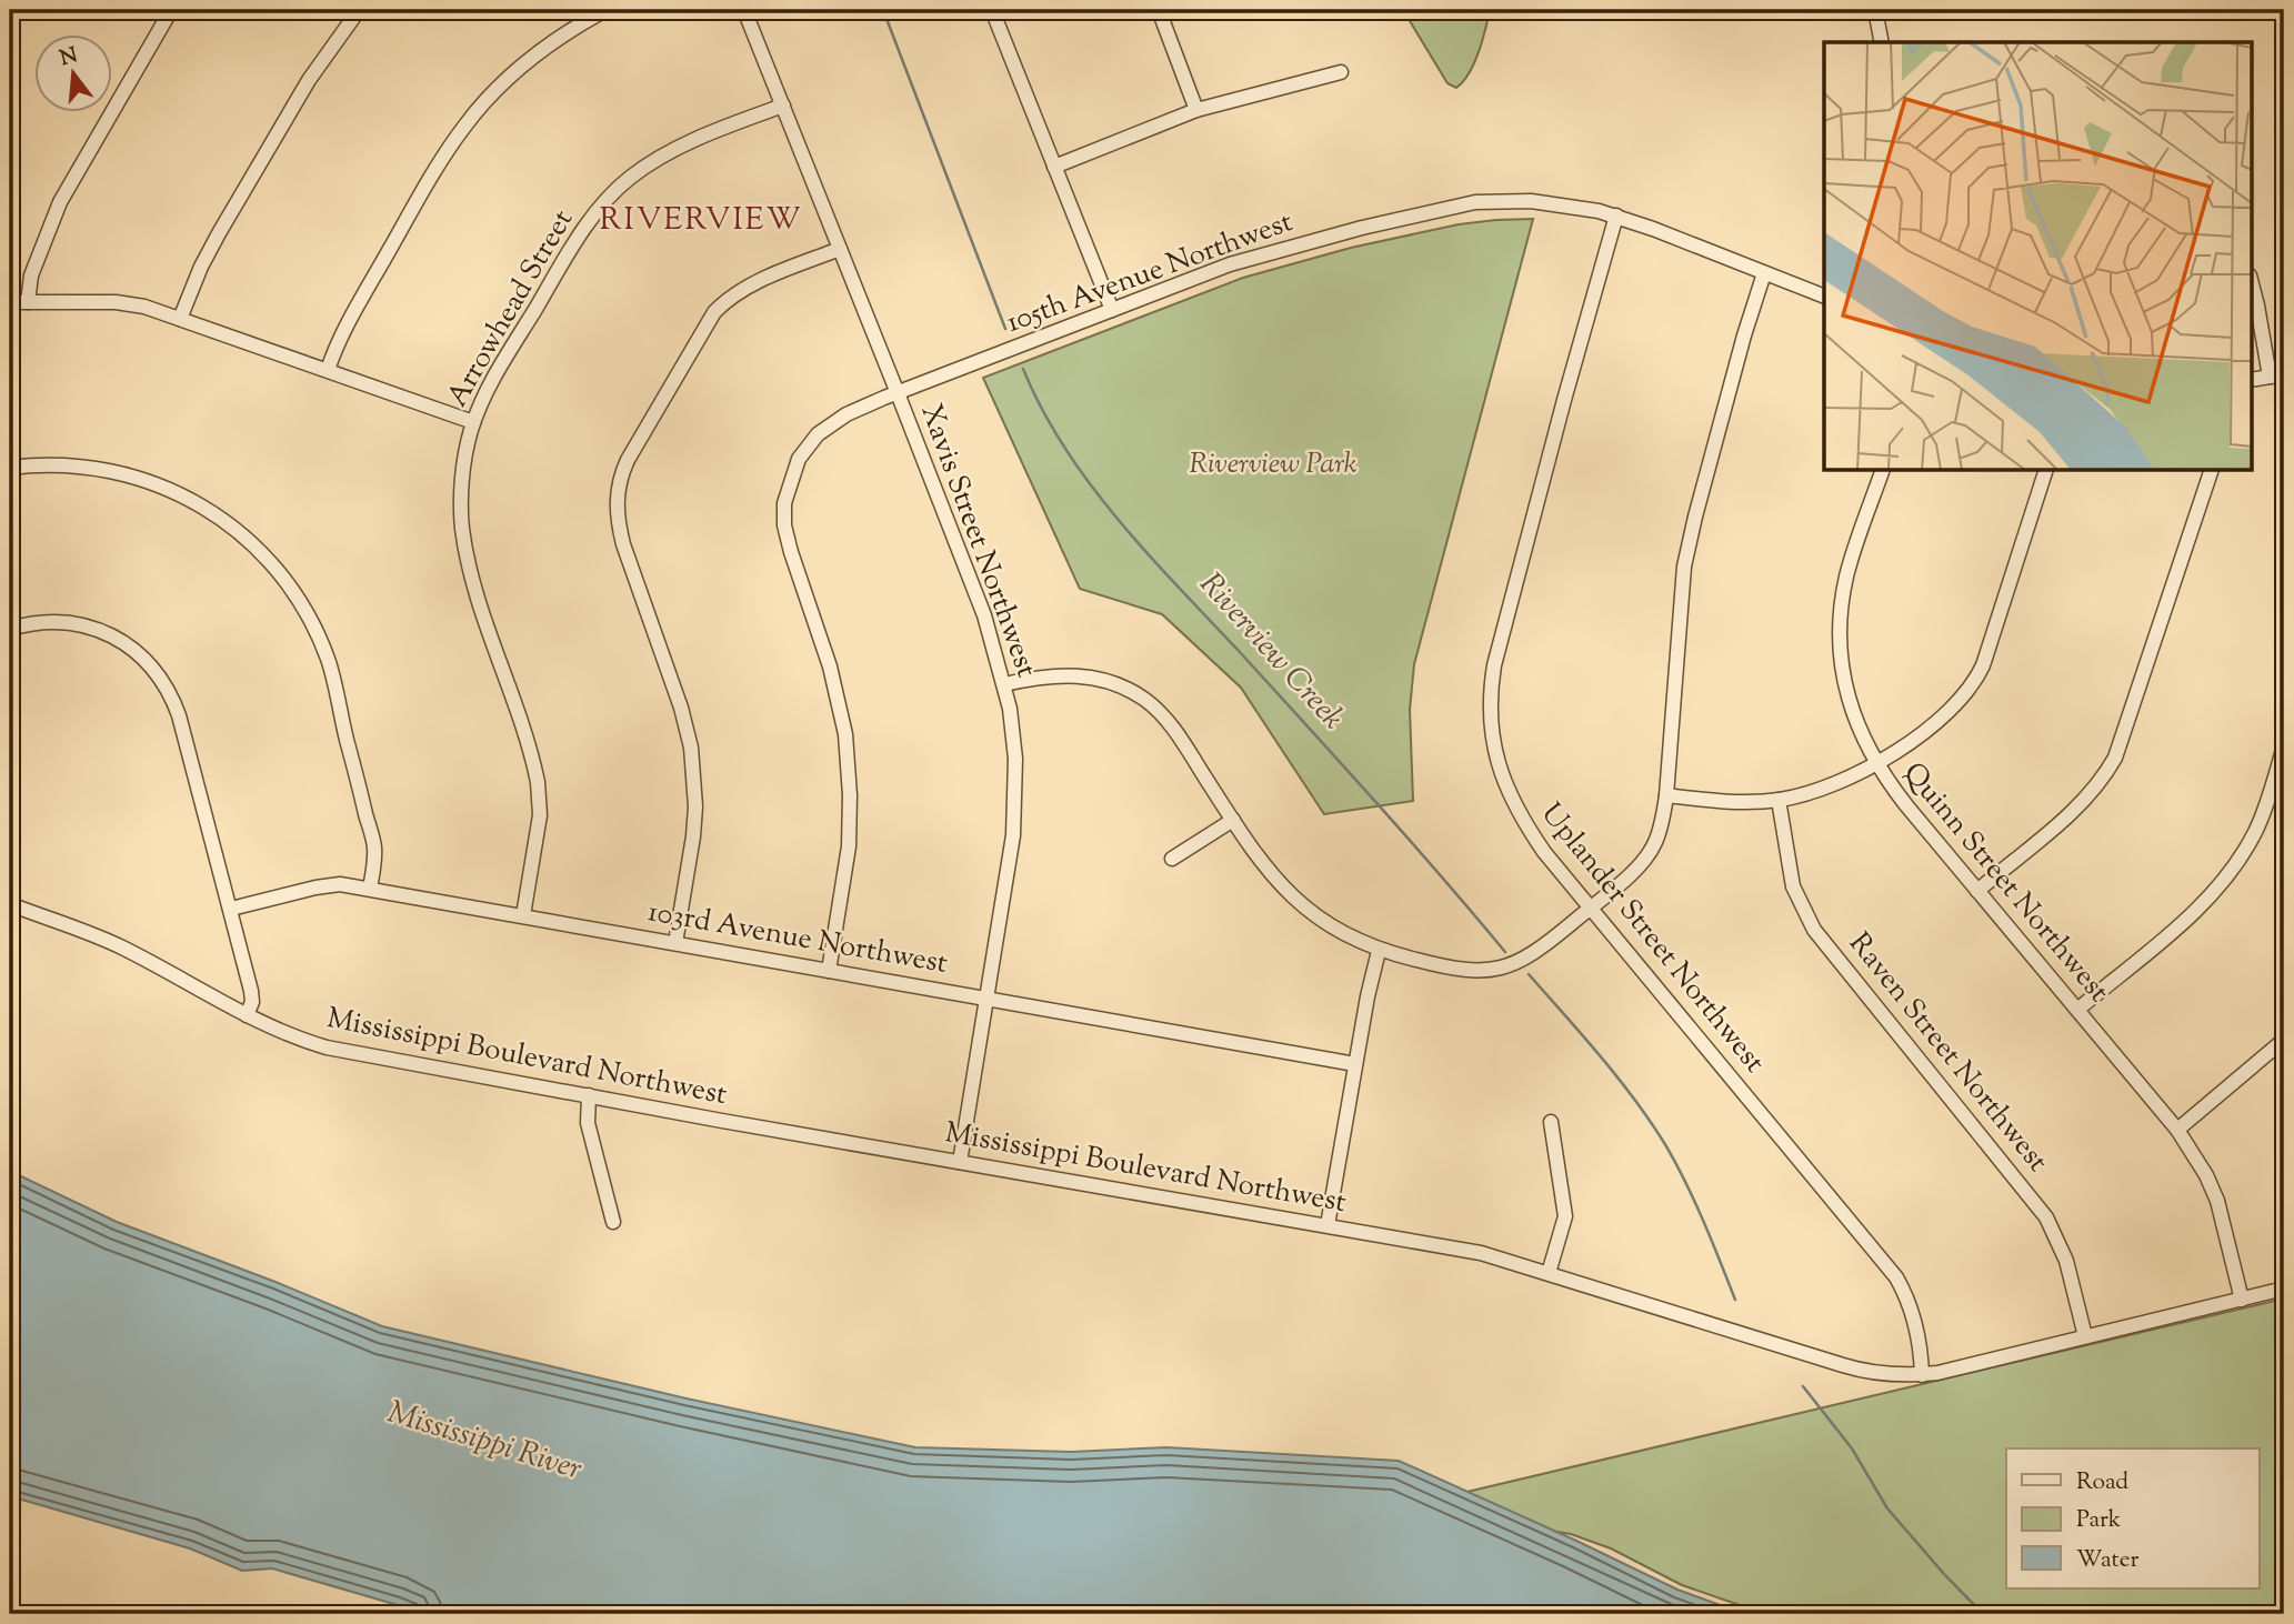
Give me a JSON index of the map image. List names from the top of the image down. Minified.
{"streets":{"street":["105th Avenue Northwest","Arrowhead Street","Xavis Street Northwest","Quinn Street Northwest","103rd Avenue Northwest","Uplander Street Northwest","Raven Street Northwest","Mississippi Boulevard Northwest"]},"crossings":[["105th Avenue Northwest","Xavis Street Northwest"],["105th Avenue Northwest","103rd Avenue Northwest"],["105th Avenue Northwest","Uplander Street Northwest"],["Arrowhead Street","Xavis Street Northwest"],["Arrowhead Street","103rd Avenue Northwest"],["Xavis Street Northwest","103rd Avenue Northwest"],["Xavis Street Northwest","Mississippi Boulevard Northwest"],["Quinn Street Northwest","Mississippi Boulevard Northwest"],["Uplander Street Northwest","Mississippi Boulevard Northwest"],["Raven Street Northwest","Mississippi Boulevard Northwest"]],"districts":["RIVERVIEW"],"water":["Riverview Creek","Mississippi River"],"parks":["Riverview Park"],"legend":["Road","Park","Water"],"north":"top"}
